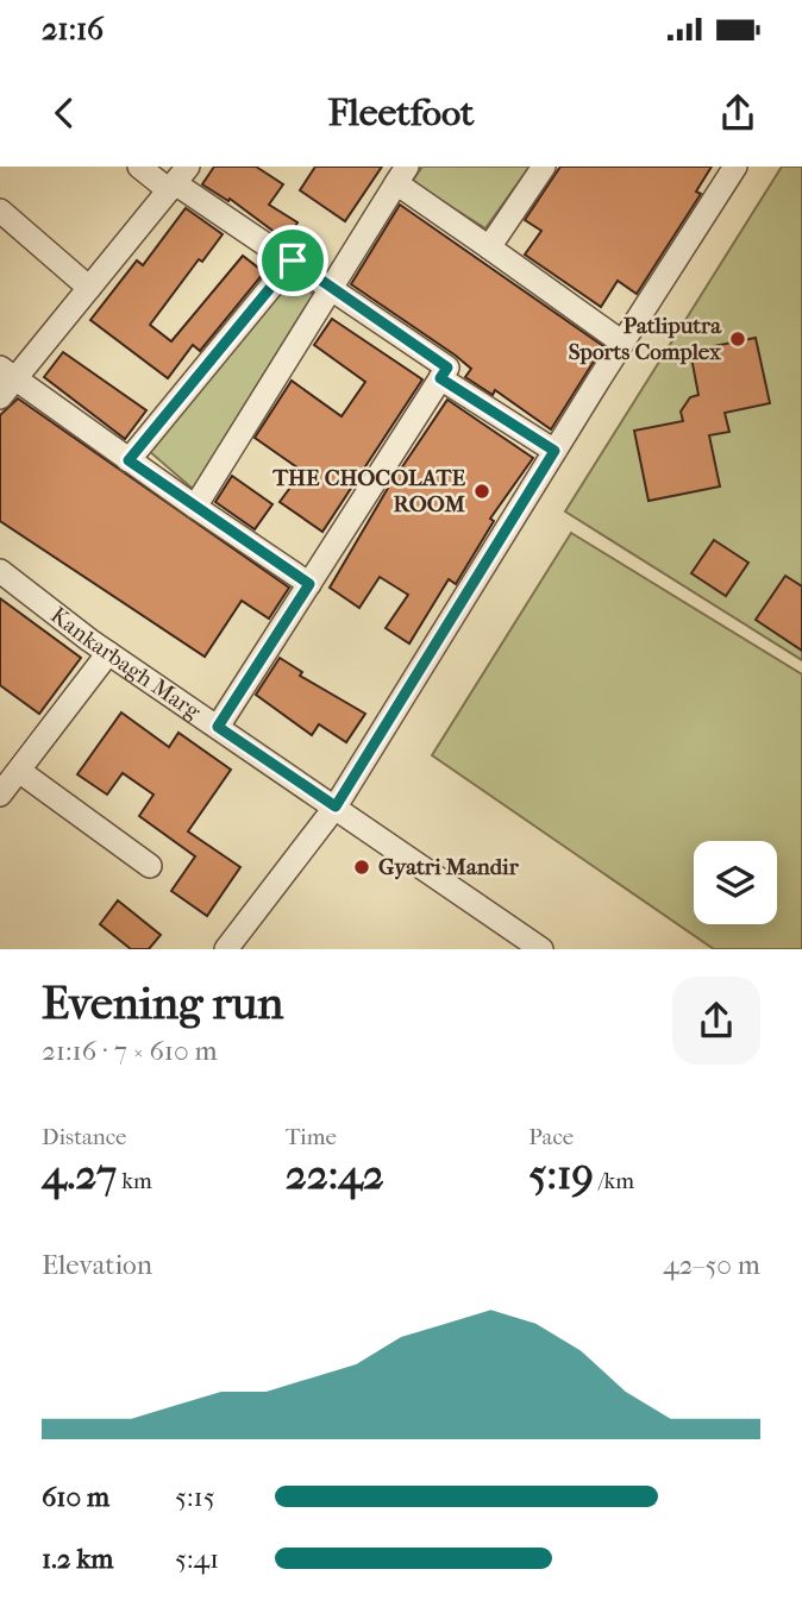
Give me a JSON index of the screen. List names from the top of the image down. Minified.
{"streets":{"street":["Kankarbagh Marg"]},"places":["Patliputra Sports Complex","THE CHOCOLATE ROOM","Gyatri Mandir"],"page":{"status":"21:16","header":"Fleetfoot","heading":["Evening run","21:16 · 7 × 610 m"],"stats":[["Distance","4.27 km"],["Time","22:42"],["Pace","5:19 /km"]],"chart":["Elevation","42–50 m"],"list":[{"name":"610 m","note":"5:15"},{"name":"1.2 km","note":"5:41"}]}}
